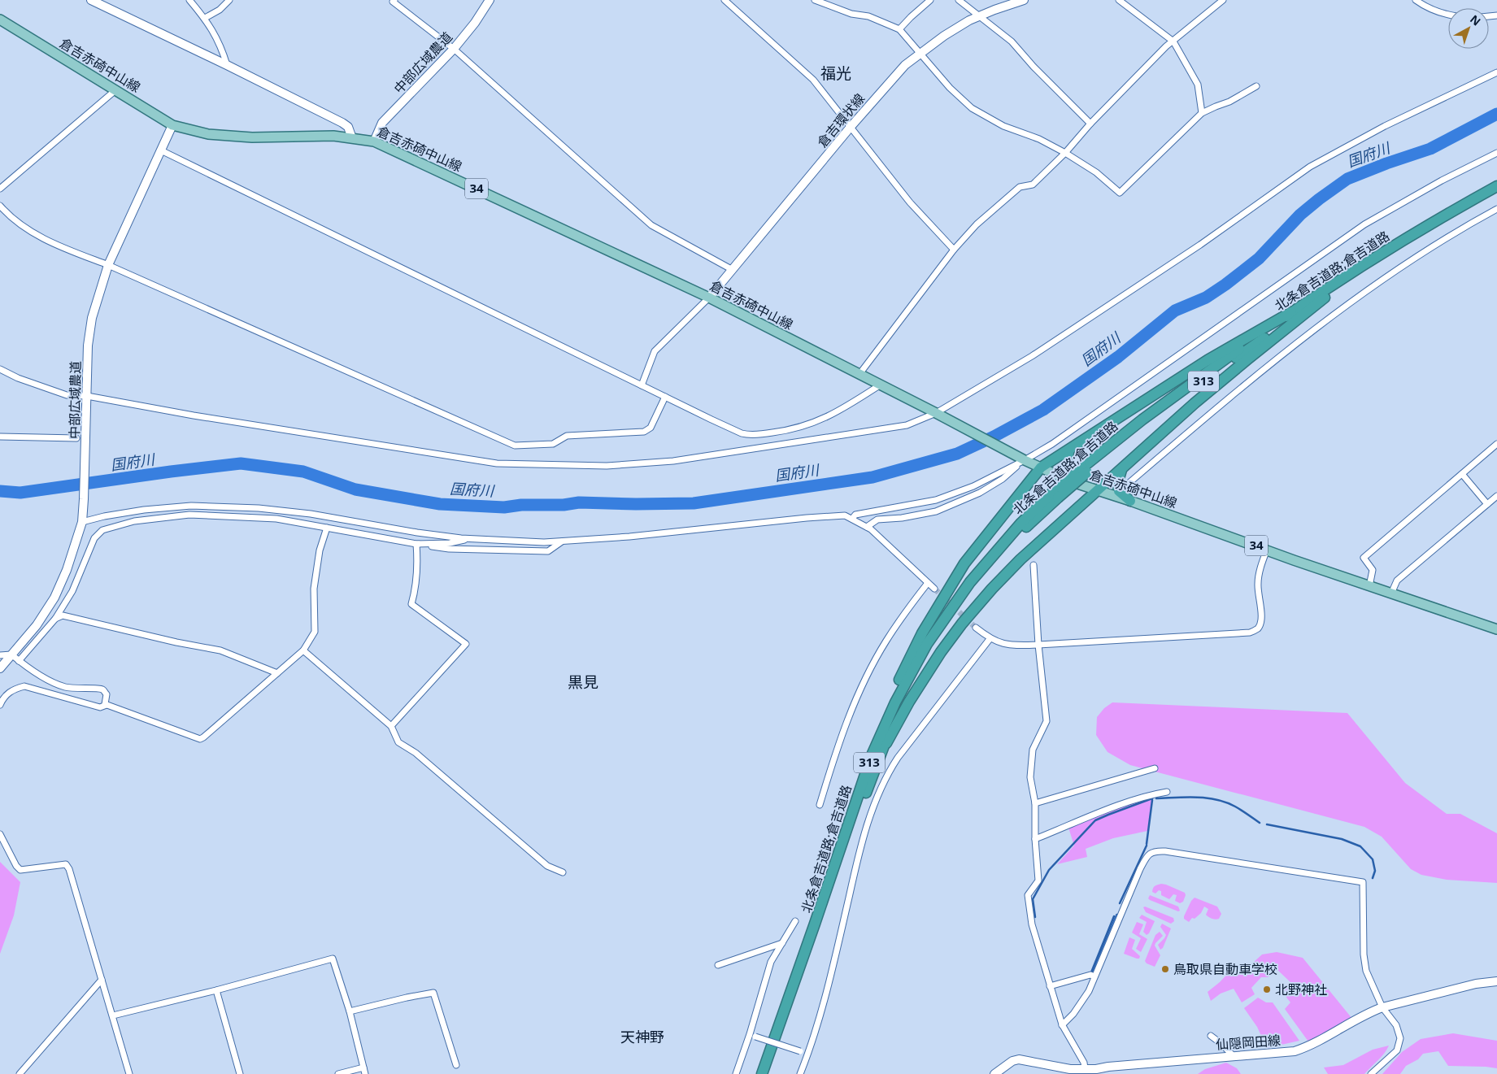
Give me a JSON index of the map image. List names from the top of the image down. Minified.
{"streets":{"highway":["北条倉吉道路;倉吉道路","313"],"main road":["倉吉赤碕中山線","34"],"street":["中部広域農道","倉吉環状線","仙隠岡田線"]},"crossings":[["中部広域農道","倉吉赤碕中山線"],["倉吉赤碕中山線","倉吉環状線"]],"districts":["福光","黒見","天神野"],"water":["国府川"],"places":["鳥取県自動車学校","北野神社"],"north":"top right"}
